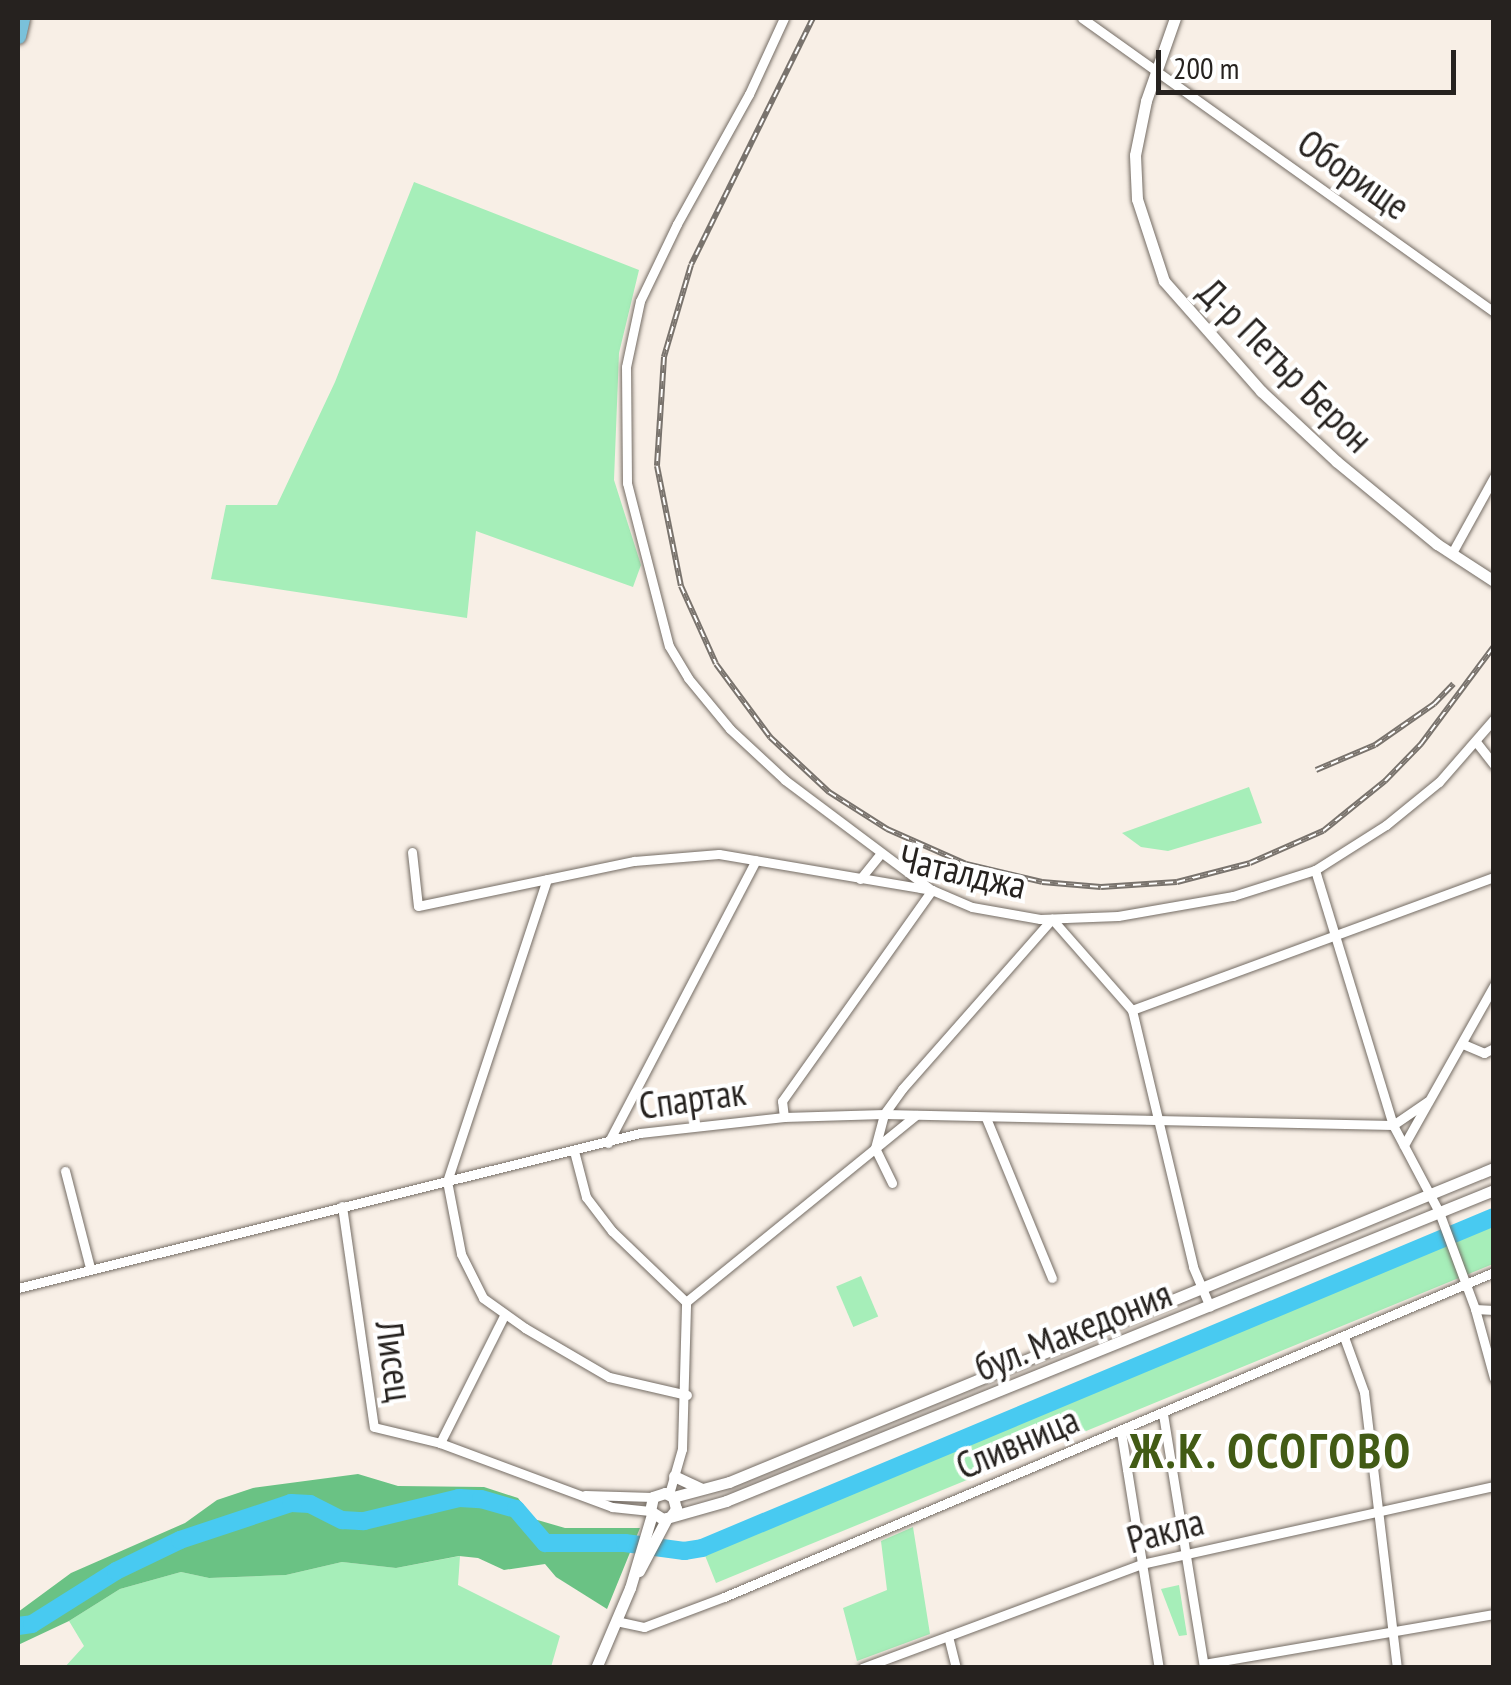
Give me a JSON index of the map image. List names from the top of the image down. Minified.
{"streets":{"street":["Оборище","Д-р Петър Берон","Чаталджа","Спартак","бул. Македония","Лисец","Сливница","Ракла"]},"crossings":[["Оборище","Д-р Петър Берон"],["Спартак","Лисец"],["бул. Македония","Лисец"]],"districts":["Ж.К. ОСОГОВО"],"scale_bar":"200 m"}
